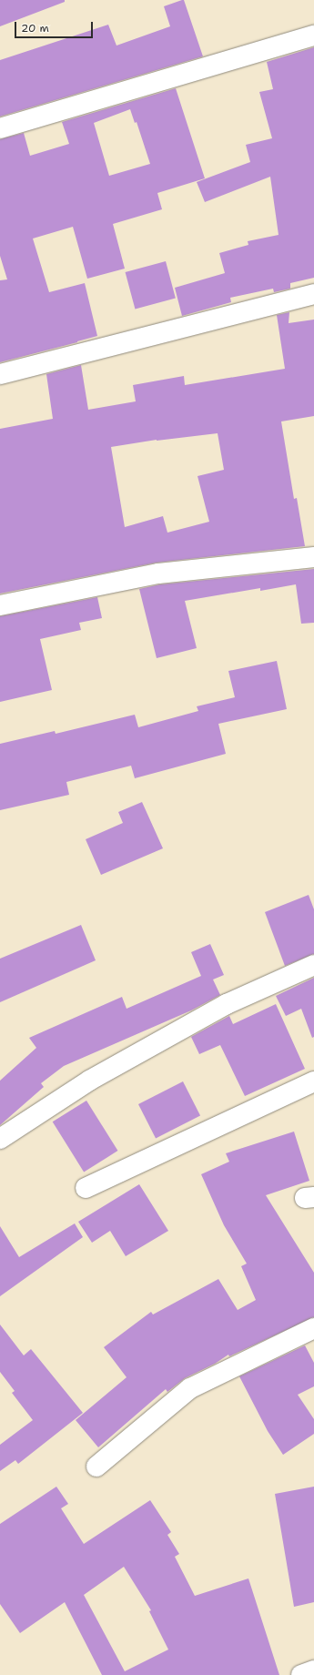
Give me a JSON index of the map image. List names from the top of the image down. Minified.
{"scale_bar":"20 m"}
